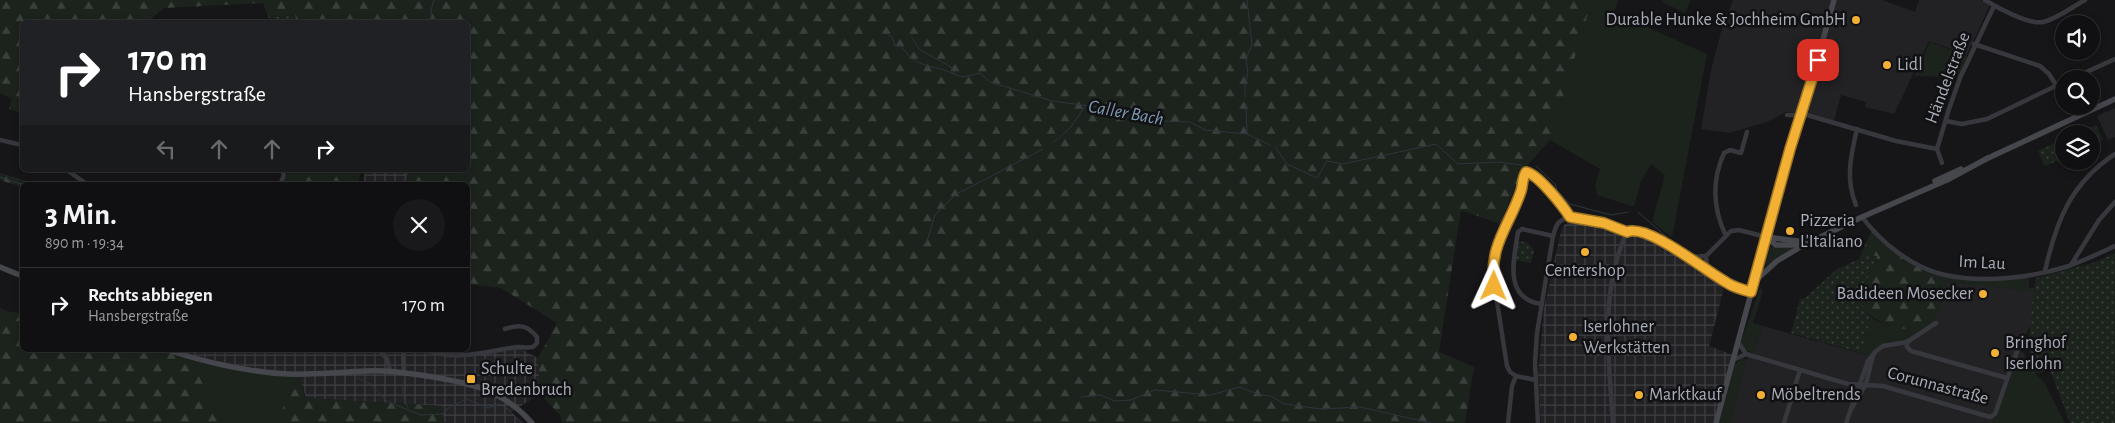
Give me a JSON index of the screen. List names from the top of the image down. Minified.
{"streets":{"street":["Händelstraße","Im Lau","Corunnastraße"]},"water":["Caller Bach"],"places":{"other":["Durable Hunke & Jochheim GmbH","Lidl","Pizzeria L'Italiano","Centershop","Badideen Mosecker","Iserlohner Werkstätten","Bringhof Iserlohn","Marktkauf","Möbeltrends"],"transit":["Schulte Bredenbruch"]},"page":{"turn":["170 m","Hansbergstraße"],"heading":["3 Min.","890 m · 19:34"],"list":[{"name":"Rechts abbiegen","note":"Hansbergstraße","value":"170 m"}]}}
